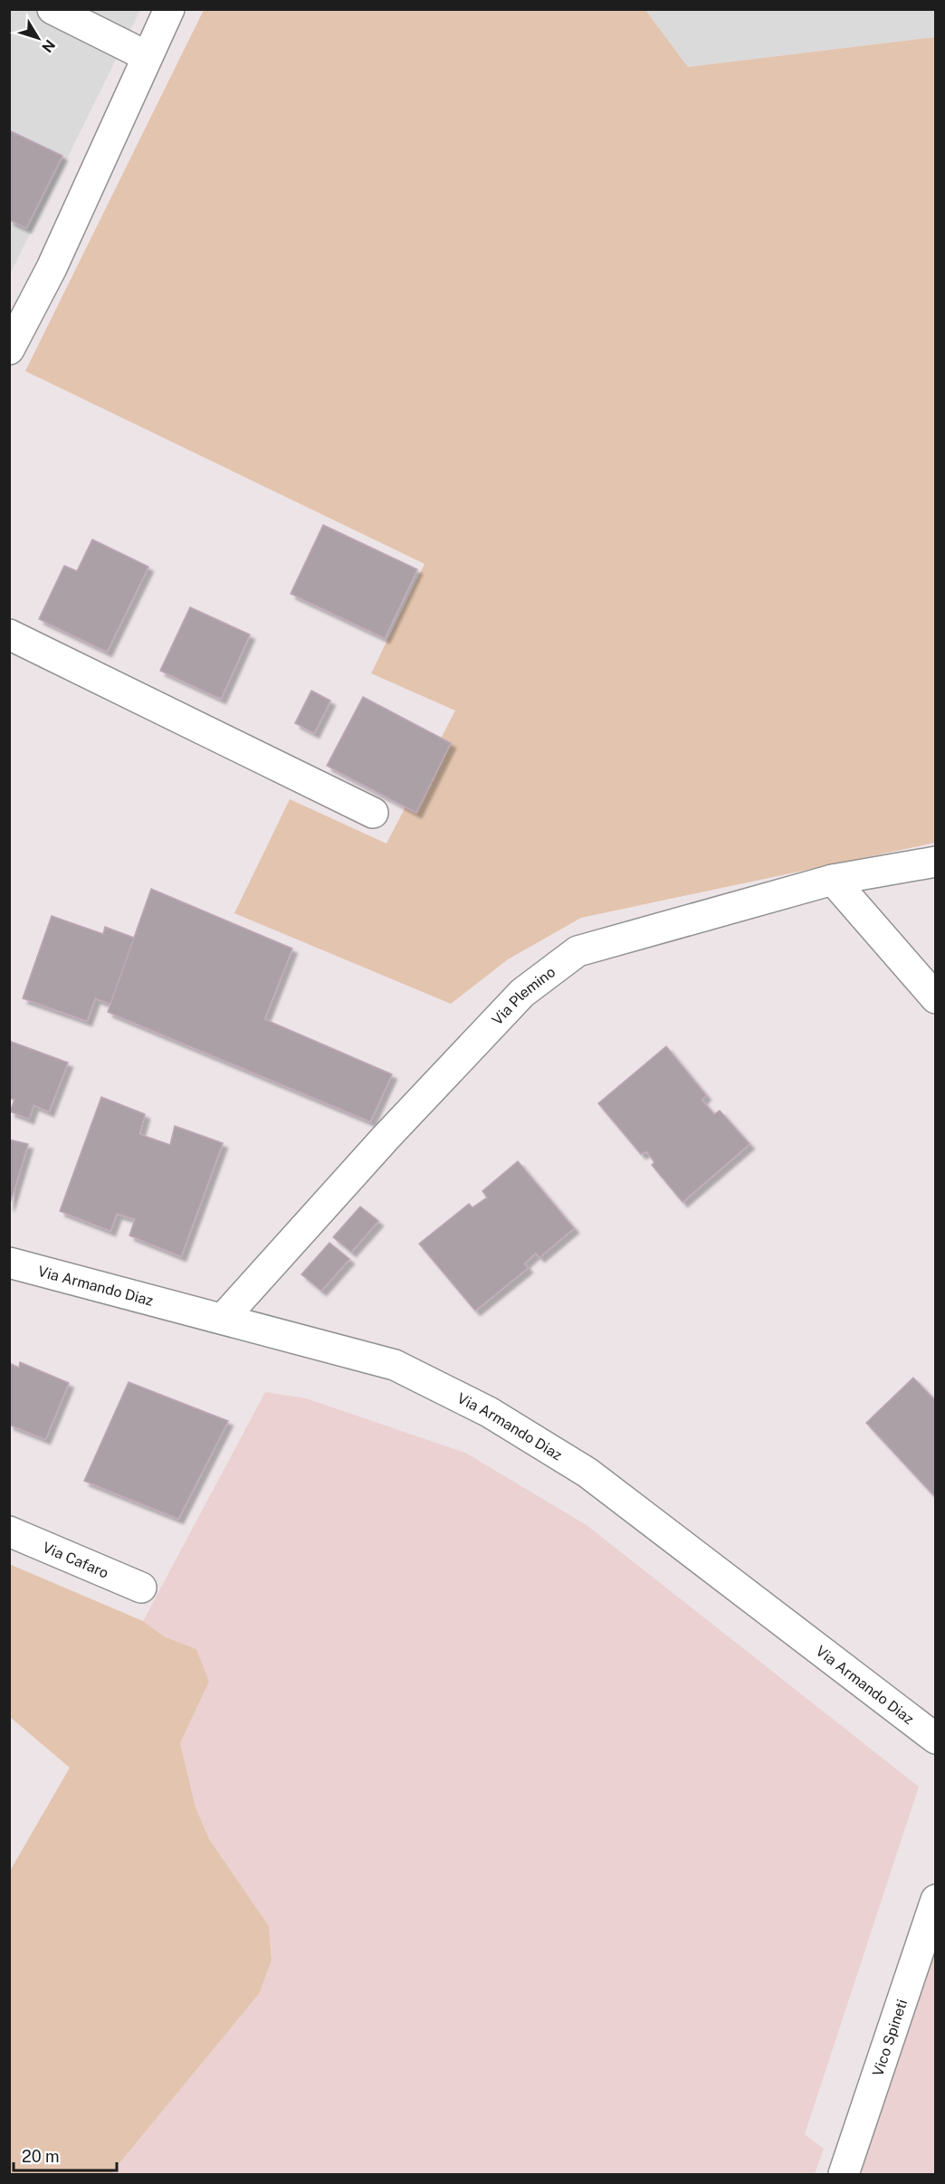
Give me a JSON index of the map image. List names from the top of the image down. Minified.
{"streets":{"street":["Via Plemino","Via Armando Diaz","Via Cafaro","Vico Spineti"]},"crossings":[["Via Plemino","Via Armando Diaz"]],"scale_bar":"20 m","north":"bottom right"}
